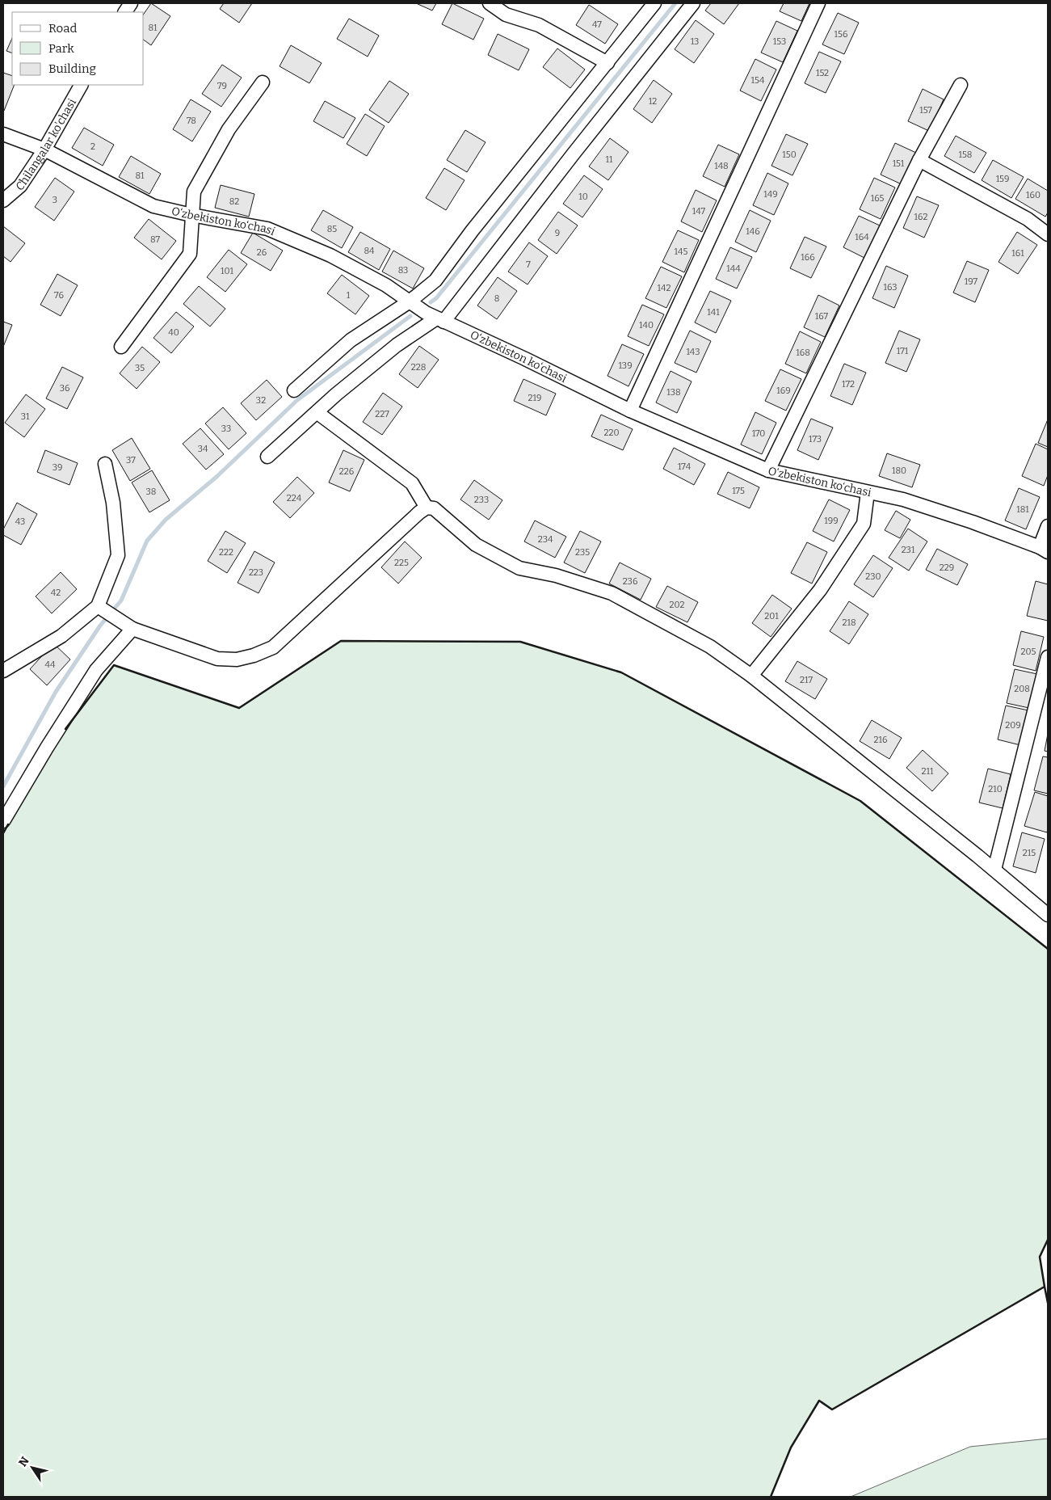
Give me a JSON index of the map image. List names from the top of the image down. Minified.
{"streets":{"street":["Chilangalar ko'chasi","O‘zbekiston ko‘chasi"]},"crossings":[["Chilangalar ko'chasi","O‘zbekiston ko‘chasi"]],"house_numbers":["47","81","156","13","153","152","154","79","12","157","78","2","150","158","11","151","148","81","159","149","160","10","165","3","82","147","162","85","146","9","164","87","84","145","26","161","166","7","144","83","101","197","163","142","76","1","8","141","167","140","40","171","143","168","139","228","35","172","36","169","138","219","32","227","31","33","220","170","173","34","37","174","39","180","226","175","38","224","233","181","199","43","234","231","222","235","225","229","223","230","236","42","202","201","218","205","44","217","208","209","216","211","210","215"],"legend":["Road","Park","Building"],"north":"top left"}
